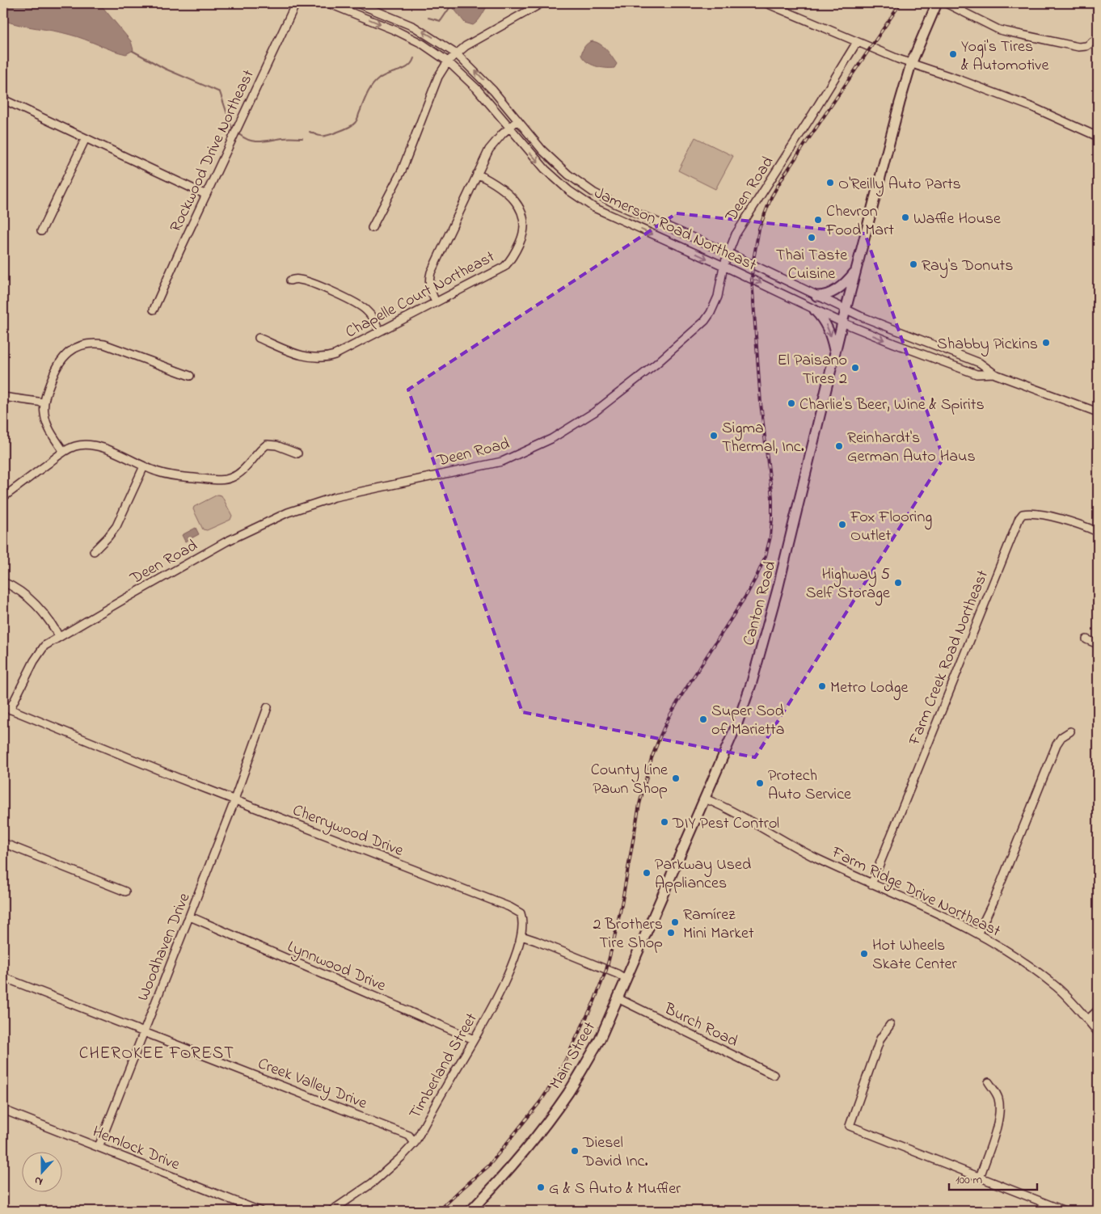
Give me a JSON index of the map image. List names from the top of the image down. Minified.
{"streets":{"main road":["Canton Road","Main Street"],"street":["Rockwood Drive Northeast","Deen Road","Jamerson Road Northeast","Chapelle Court Northeast","Farm Creek Road Northeast","Cherrywood Drive","Farm Ridge Drive Northeast","Woodhaven Drive","Lynnwood Drive","Burch Road","Timberland Street","Creek Valley Drive","Hemlock Drive"]},"crossings":[["Deen Road","Jamerson Road Northeast"],["Deen Road","Cherrywood Drive"],["Jamerson Road Northeast","Canton Road"],["Canton Road","Farm Ridge Drive Northeast"],["Canton Road","Main Street"],["Farm Creek Road Northeast","Farm Ridge Drive Northeast"],["Cherrywood Drive","Woodhaven Drive"],["Cherrywood Drive","Timberland Street"],["Woodhaven Drive","Lynnwood Drive"],["Woodhaven Drive","Creek Valley Drive"],["Woodhaven Drive","Hemlock Drive"],["Lynnwood Drive","Timberland Street"],["Burch Road","Main Street"],["Timberland Street","Creek Valley Drive"]],"districts":["CHEROKEE FOREST"],"places":["Yogi's Tires & Automotive","O'Reilly Auto Parts","Waffle House","Chevron Food Mart","Thai Taste Cuisine","Ray's Donuts","Shabby Pickins","El Paisano Tires 2","Charlie's Beer, Wine & Spirits","Sigma Thermal, Inc.","Reinhardt's German Auto Haus","Fox Flooring Outlet","Highway 5 Self Storage","Metro Lodge","Super Sod of Marietta","County Line Pawn Shop","Protech Auto Service","DIY Pest Control","Parkway Used Appliances","Ramírez Mini Market","2 Brothers Tire Shop","Hot Wheels Skate Center","Diesel David Inc.","G & S Auto & Muffler"],"scale_bar":"100 m","north":"bottom"}
